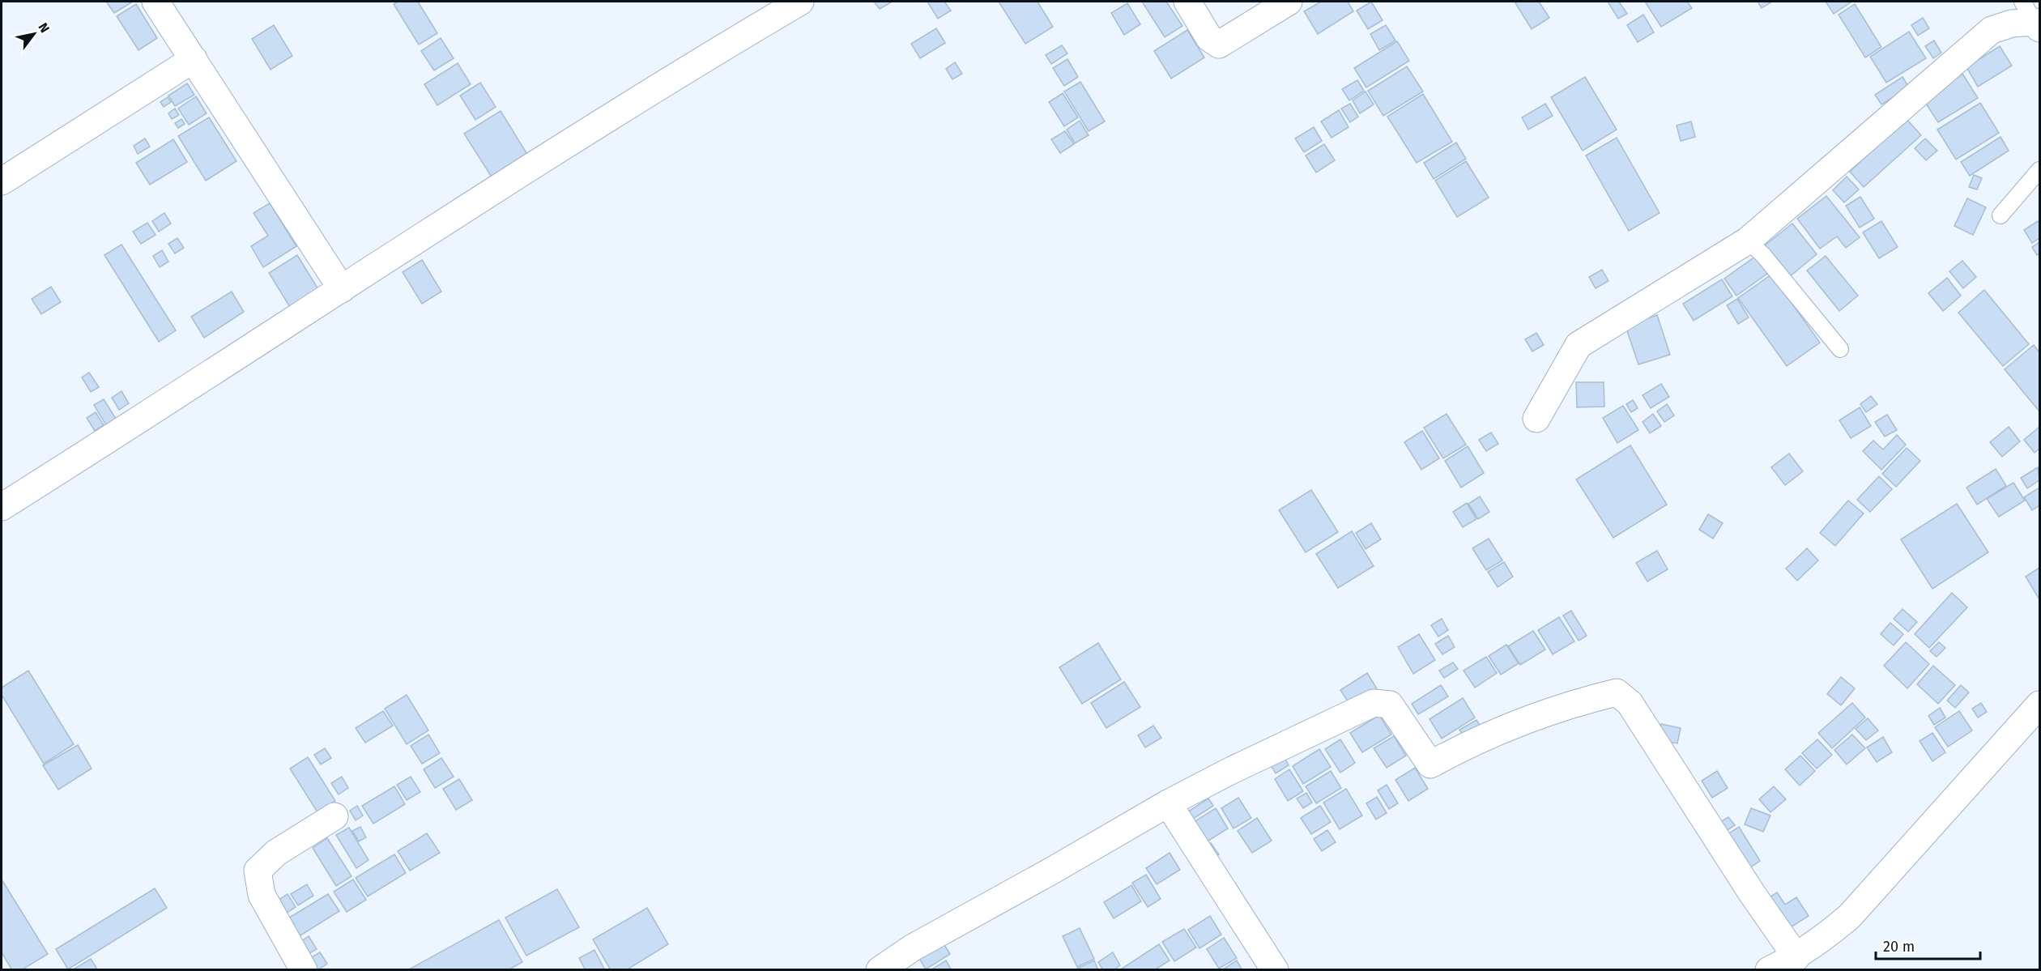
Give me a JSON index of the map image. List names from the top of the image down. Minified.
{"scale_bar":"20 m","north":"top right"}
